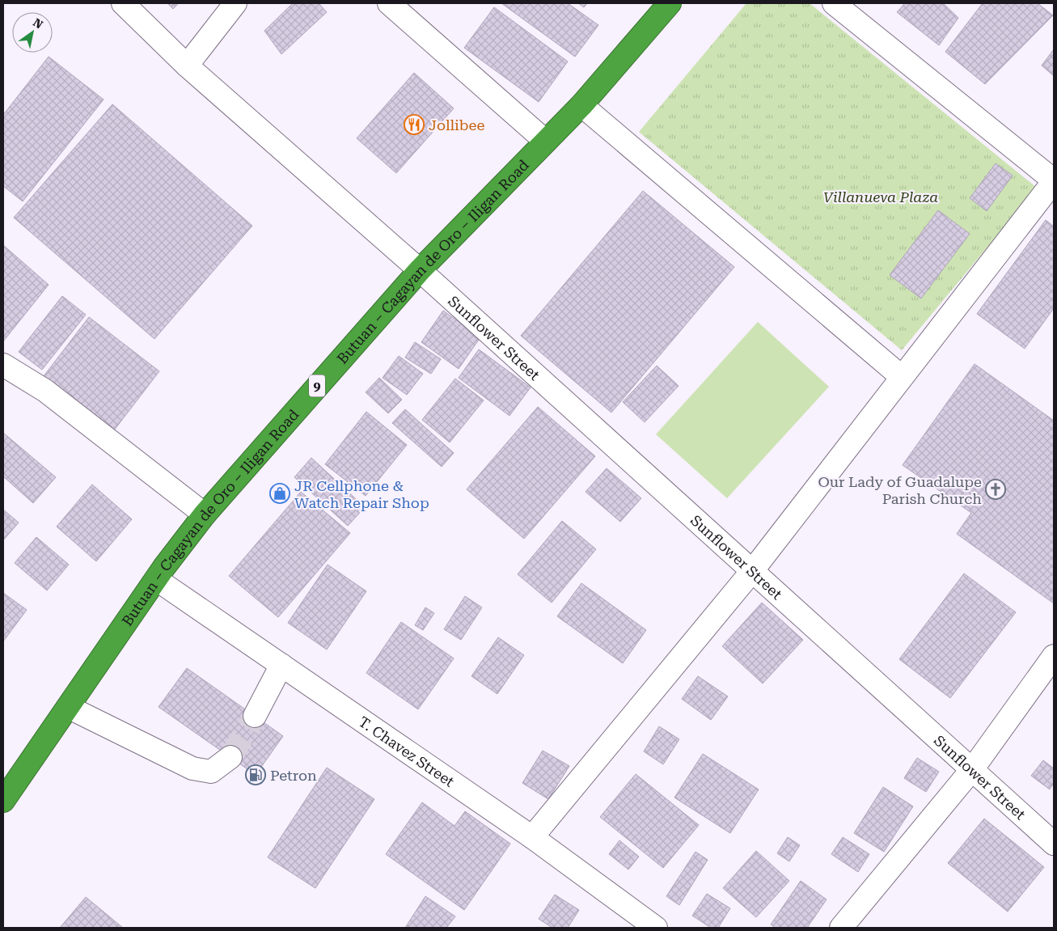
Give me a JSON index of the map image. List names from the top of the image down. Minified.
{"streets":{"highway":["Butuan – Cagayan de Oro – Iligan Road","9"],"street":["Sunflower Street","T. Chavez Street"]},"crossings":[["Butuan – Cagayan de Oro – Iligan Road","Sunflower Street"],["Butuan – Cagayan de Oro – Iligan Road","T. Chavez Street"]],"parks":["Villanueva Plaza"],"places":{"restaurant":["Jollibee"],"church":["Our Lady of Guadalupe Parish Church"],"shop":["JR Cellphone & Watch Repair Shop"],"fuel station":["Petron"]},"north":"top right"}
